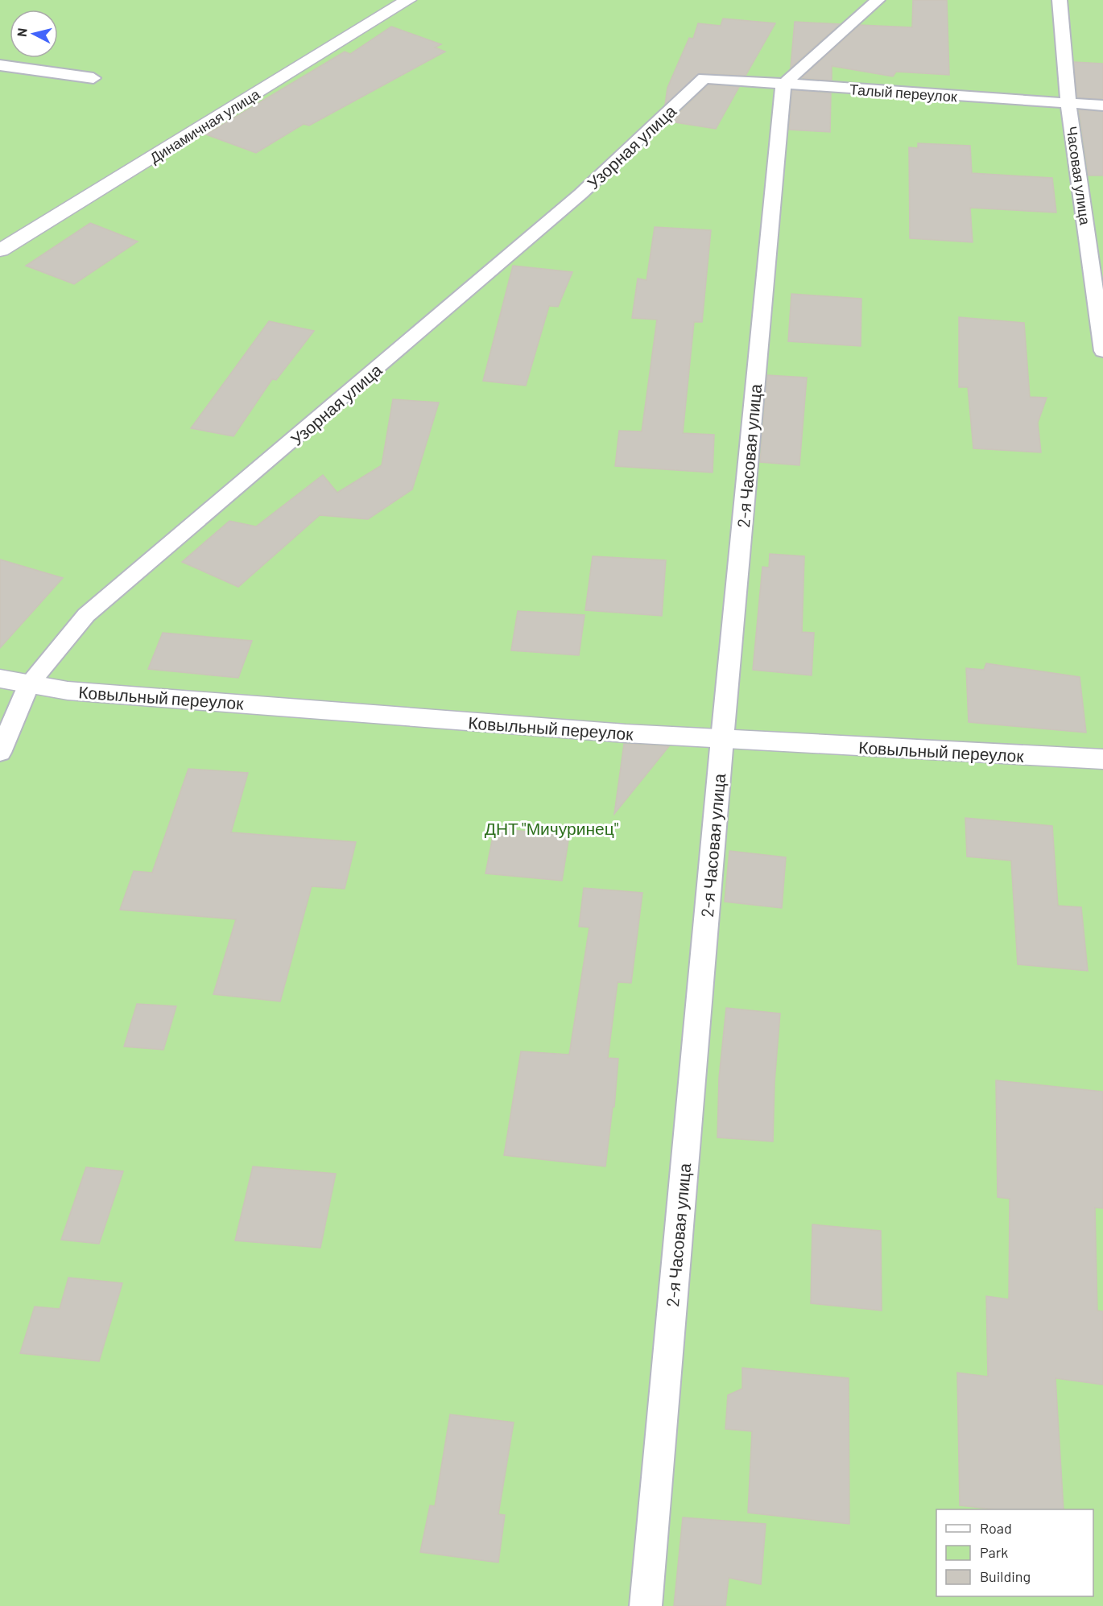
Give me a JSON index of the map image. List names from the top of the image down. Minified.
{"streets":{"street":["Динамичная улица","Ковыльный переулок"],"lane":["Талый переулок","Узорная улица","Часовая улица","2-я Часовая улица"]},"crossings":[["Талый переулок","Узорная улица"],["Талый переулок","Часовая улица"],["Талый переулок","2-я Часовая улица"],["Узорная улица","Ковыльный переулок"],["2-я Часовая улица","Ковыльный переулок"]],"parks":["ДНТ \"Мичуринец\""],"legend":["Road","Park","Building"],"north":"left"}
